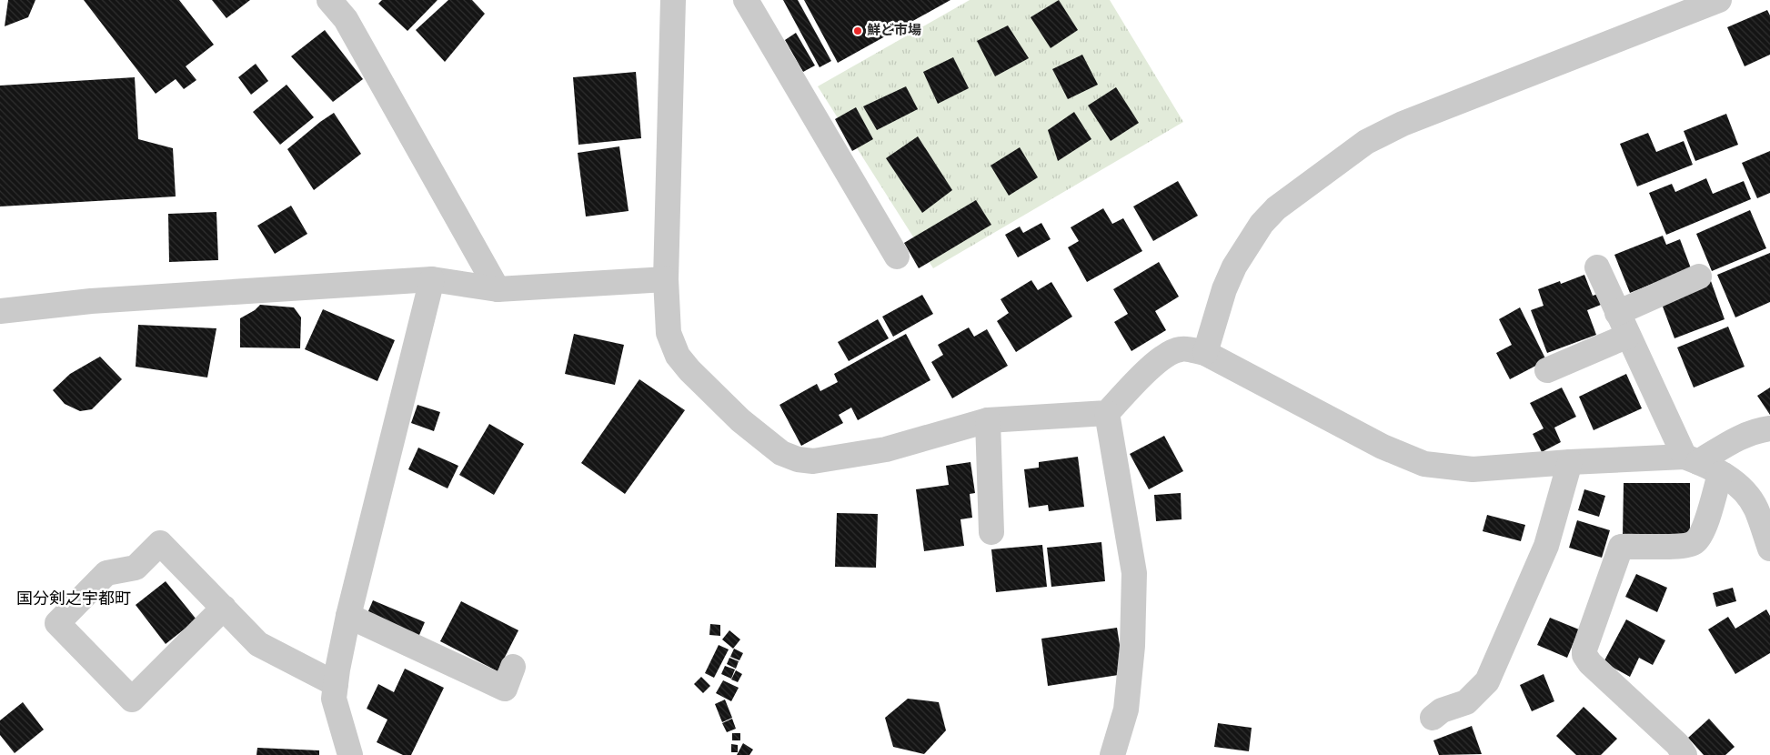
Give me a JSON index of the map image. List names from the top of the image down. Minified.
{"districts":["国分剣之宇都町"],"places":["鮮ど市場"]}
